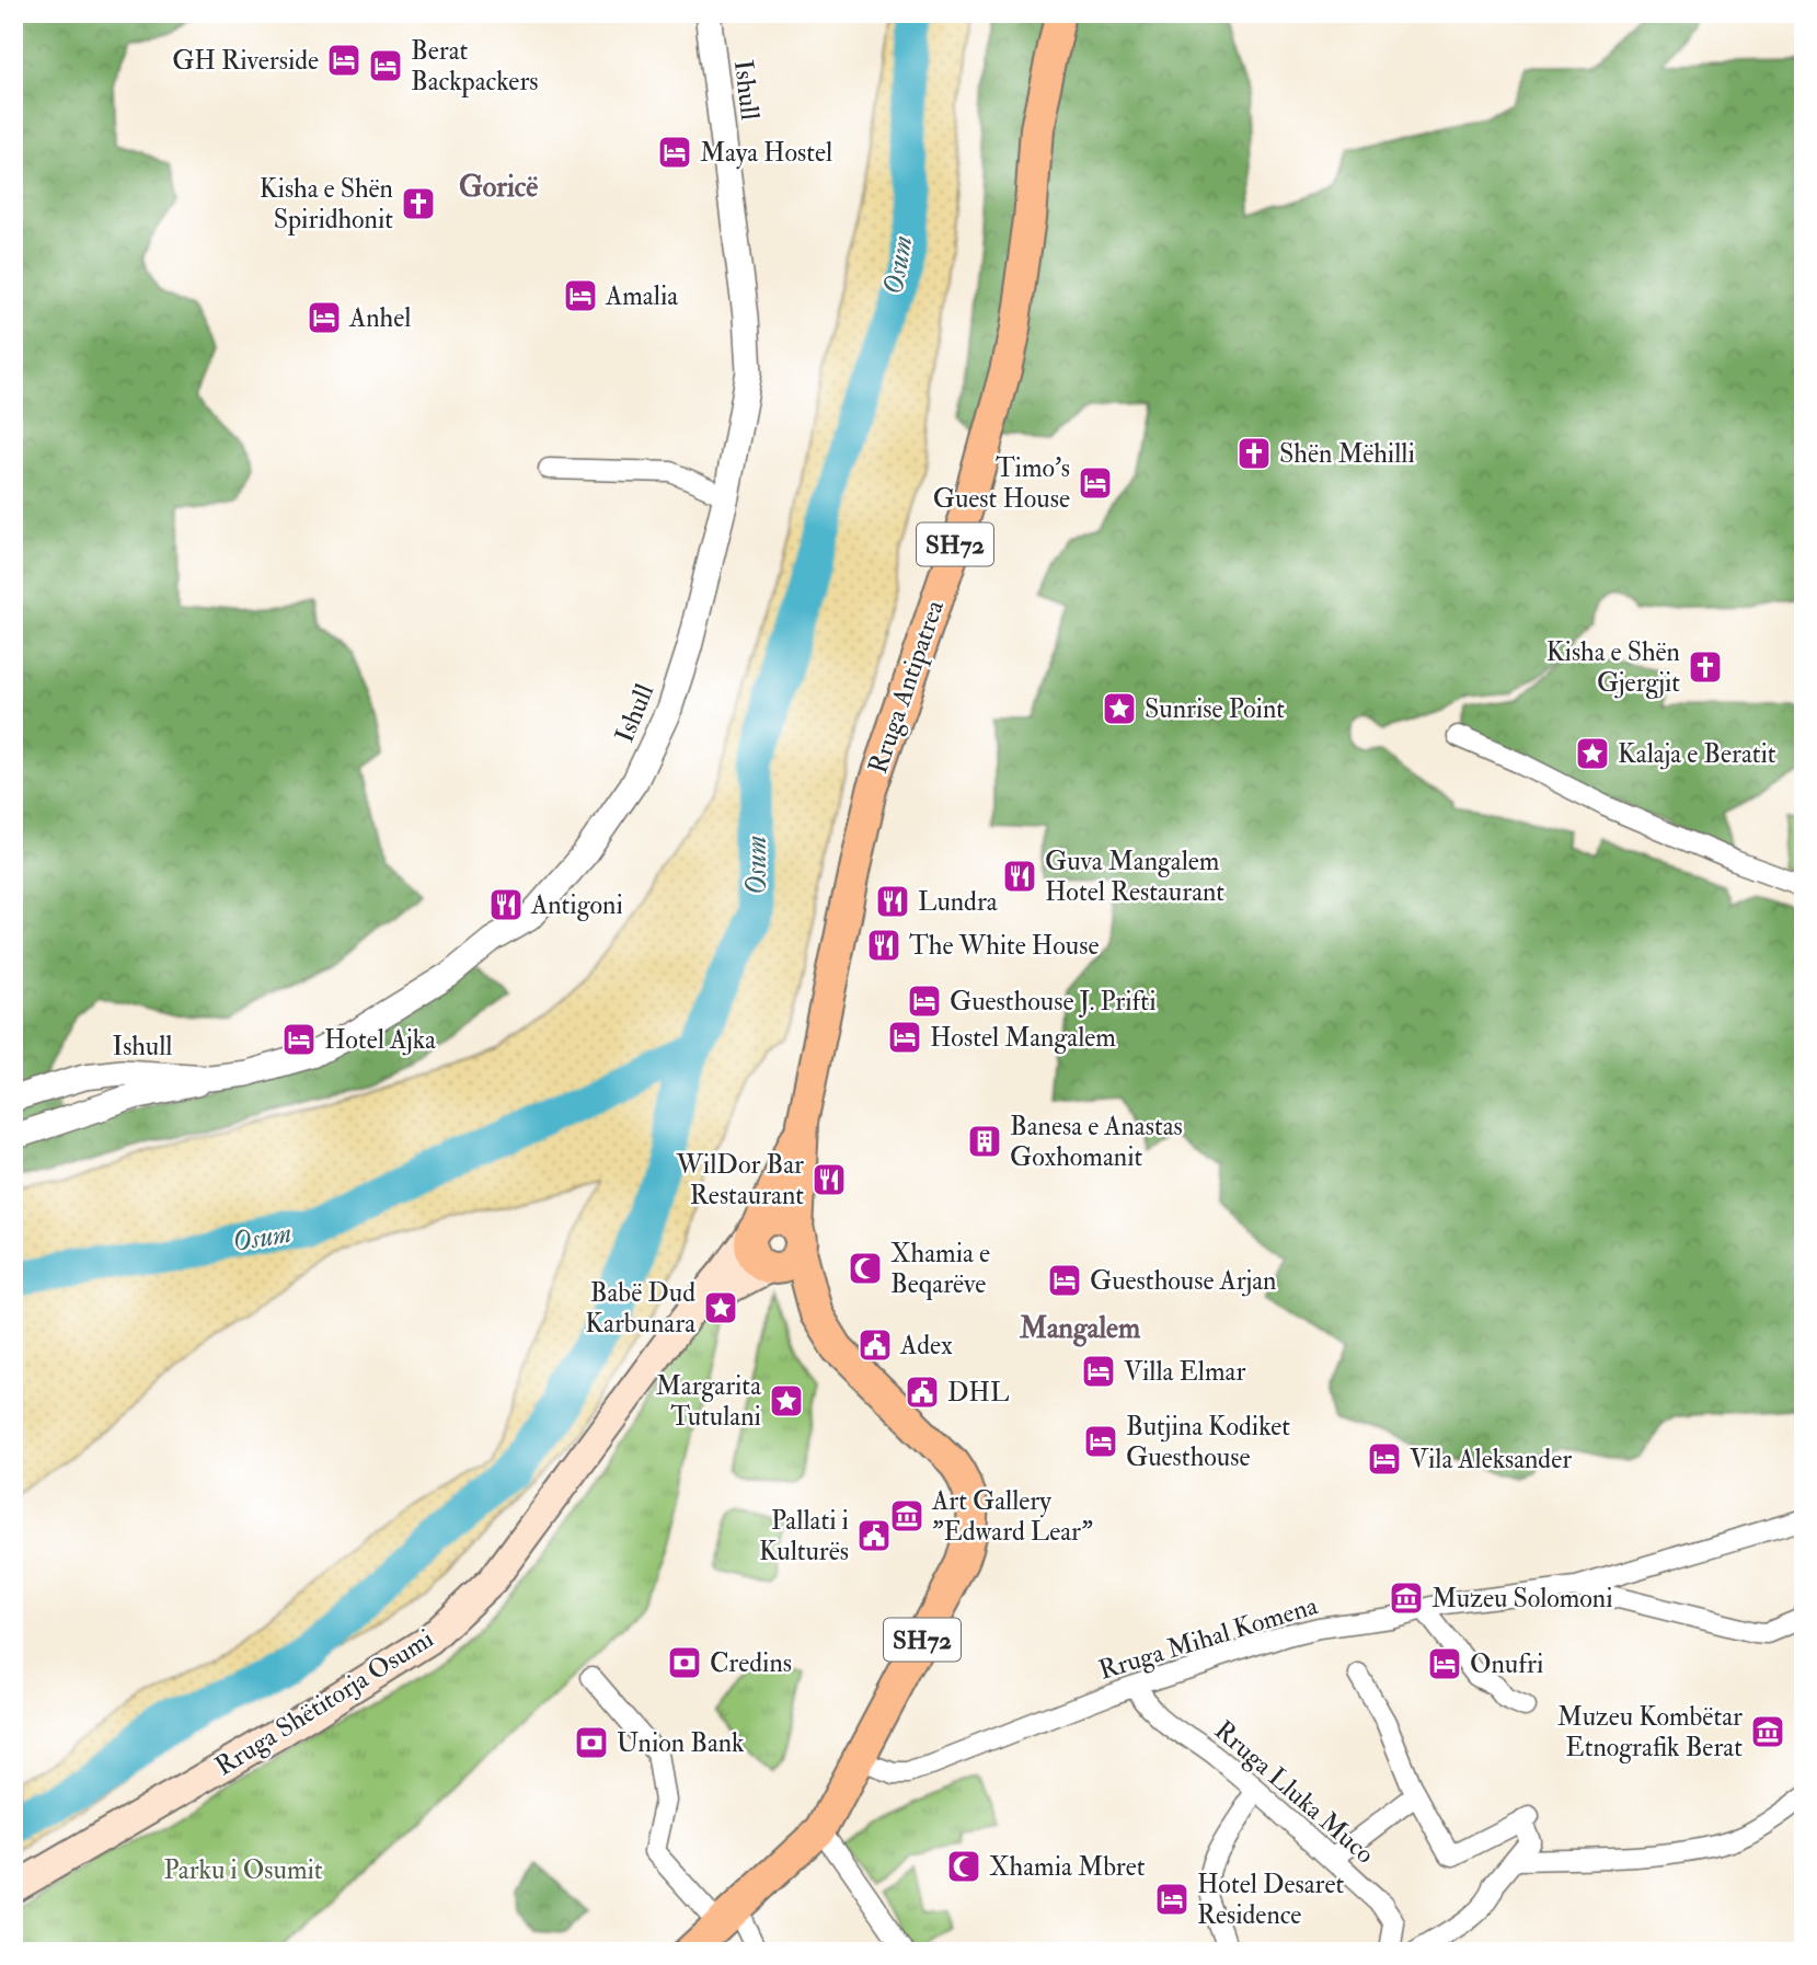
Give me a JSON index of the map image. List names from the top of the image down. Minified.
{"streets":{"main road":["SH72","Rruga Antipatrea","Rruga Shëtitorja Osumi"],"street":["Ishull","Rruga Mihal Komena","Rruga Lluka Muco"]},"crossings":[["SH72","Rruga Antipatrea"],["SH72","Rruga Shëtitorja Osumi"],["Rruga Antipatrea","Rruga Mihal Komena"],["Rruga Antipatrea","Rruga Shëtitorja Osumi"],["Rruga Mihal Komena","Rruga Lluka Muco"]],"districts":["Goricë","Mangalem"],"water":["Osum"],"parks":["Parku i Osumit"],"places":{"hotel":["GH Riverside","Berat Backpackers","Maya Hostel","Amalia","Anhel","Timo's Guest House","Guesthouse J. Prifti","Hostel Mangalem","Hotel Ajka","Guesthouse Arjan","Villa Elmar","Butjina Kodiket Guesthouse","Vila Aleksander","Onufri","Hotel Desaret Residence"],"church":["Kisha e Shën Spiridhonit","Shën Mëhilli","Kisha e Shën Gjergjit"],"place":["Sunrise Point","Kalaja e Beratit","Babë Dud Karbunara","Margarita Tutulani"],"restaurant":["Guva Mangalem Hotel Restaurant","Lundra","Antigoni","The White House","WilDor Bar Restaurant"],"building":["Banesa e Anastas Goxhomanit"],"mosque":["Xhamia e Beqarëve","Xhamia Mbret"],"public building":["Adex","DHL","Pallati i Kulturës"],"museum":["Art Gallery \"Edward Lear\"","Muzeu Solomoni","Muzeu Kombëtar Etnografik Berat"],"bank":["Credins","Union Bank"]}}
